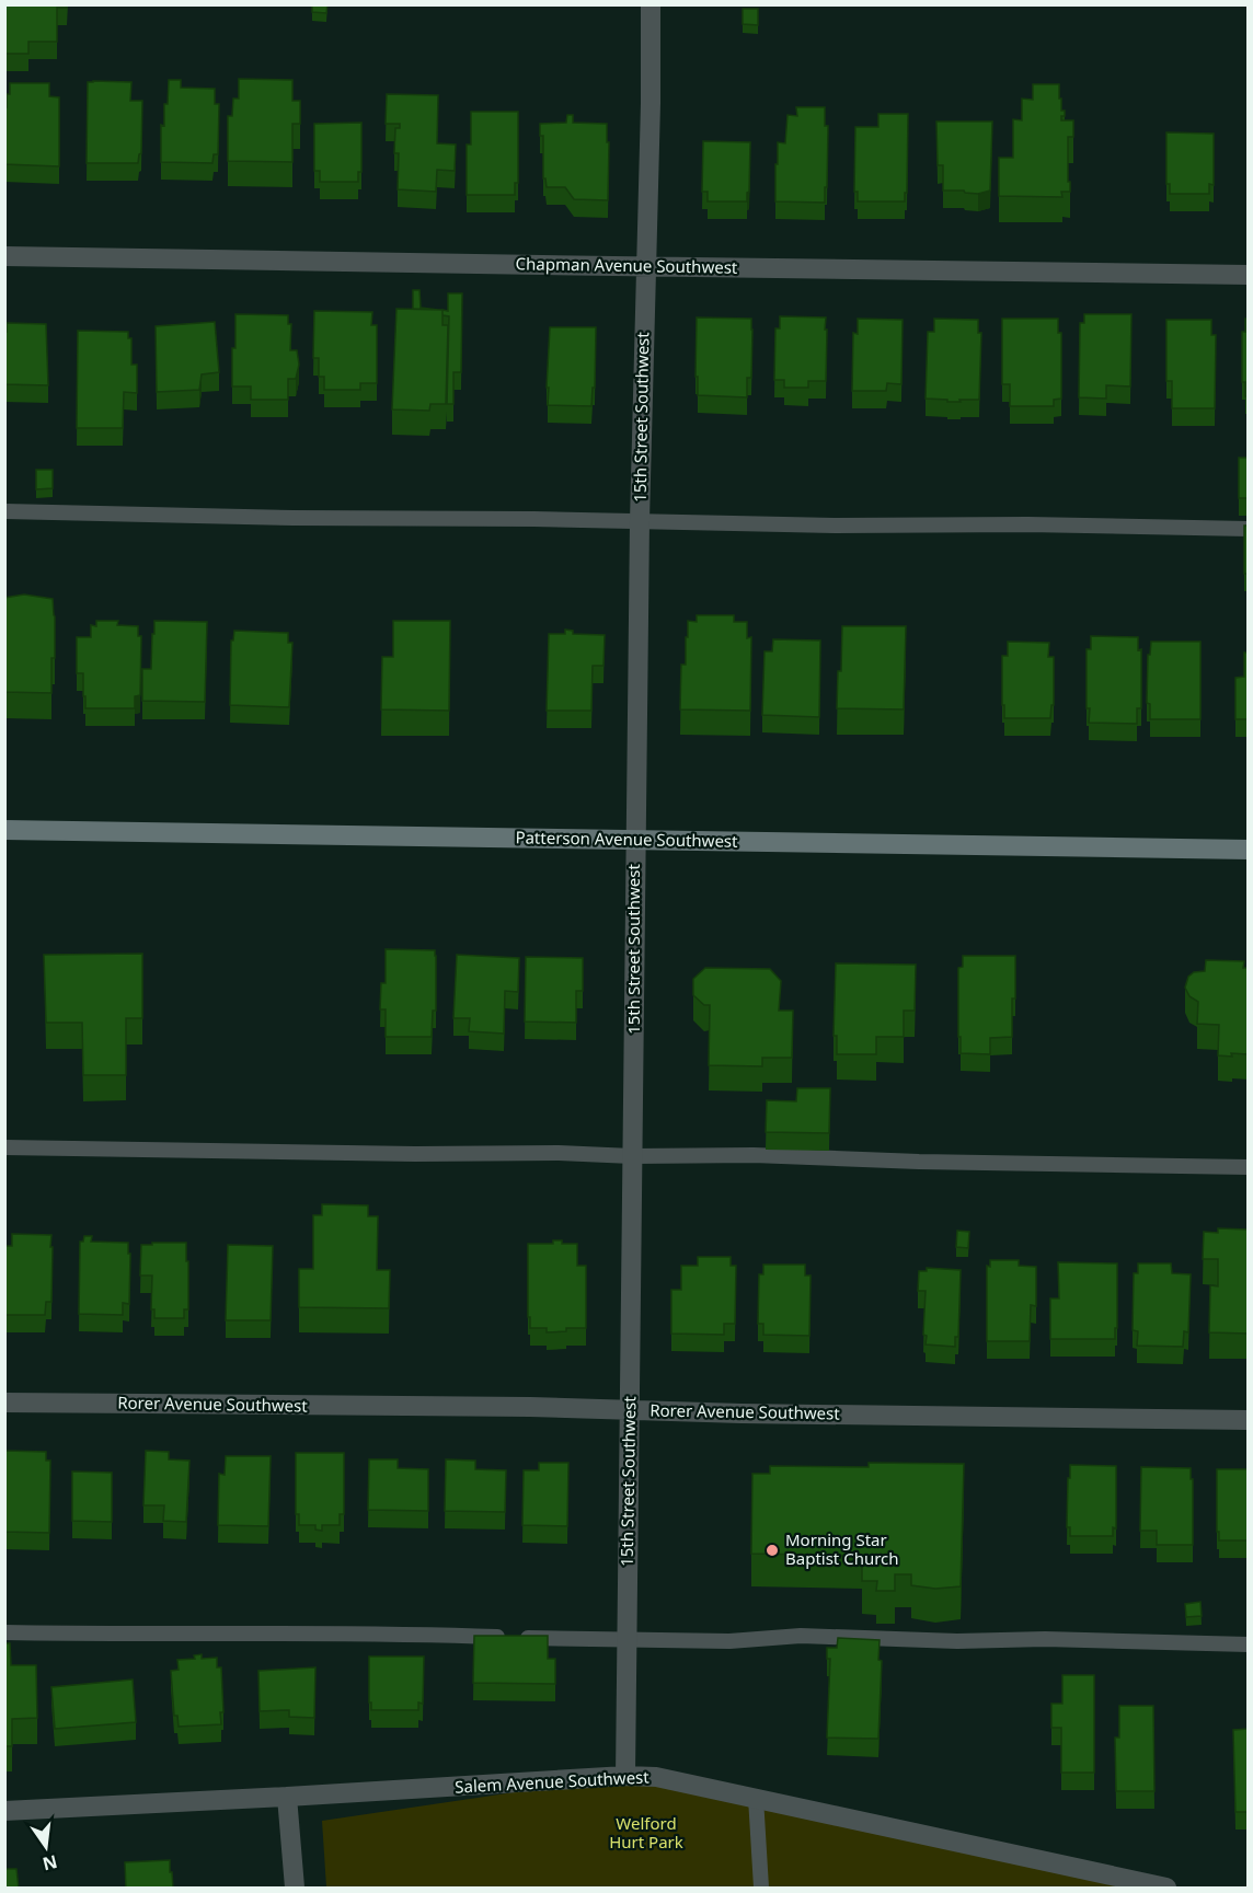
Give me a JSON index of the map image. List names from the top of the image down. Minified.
{"streets":{"main road":["Patterson Avenue Southwest"],"street":["Chapman Avenue Southwest","15th Street Southwest","Rorer Avenue Southwest","Salem Avenue Southwest"]},"crossings":[["Chapman Avenue Southwest","15th Street Southwest"],["15th Street Southwest","Patterson Avenue Southwest"],["15th Street Southwest","Rorer Avenue Southwest"],["15th Street Southwest","Salem Avenue Southwest"]],"parks":["Welford Hurt Park"],"places":["Morning Star Baptist Church"],"north":"bottom"}
